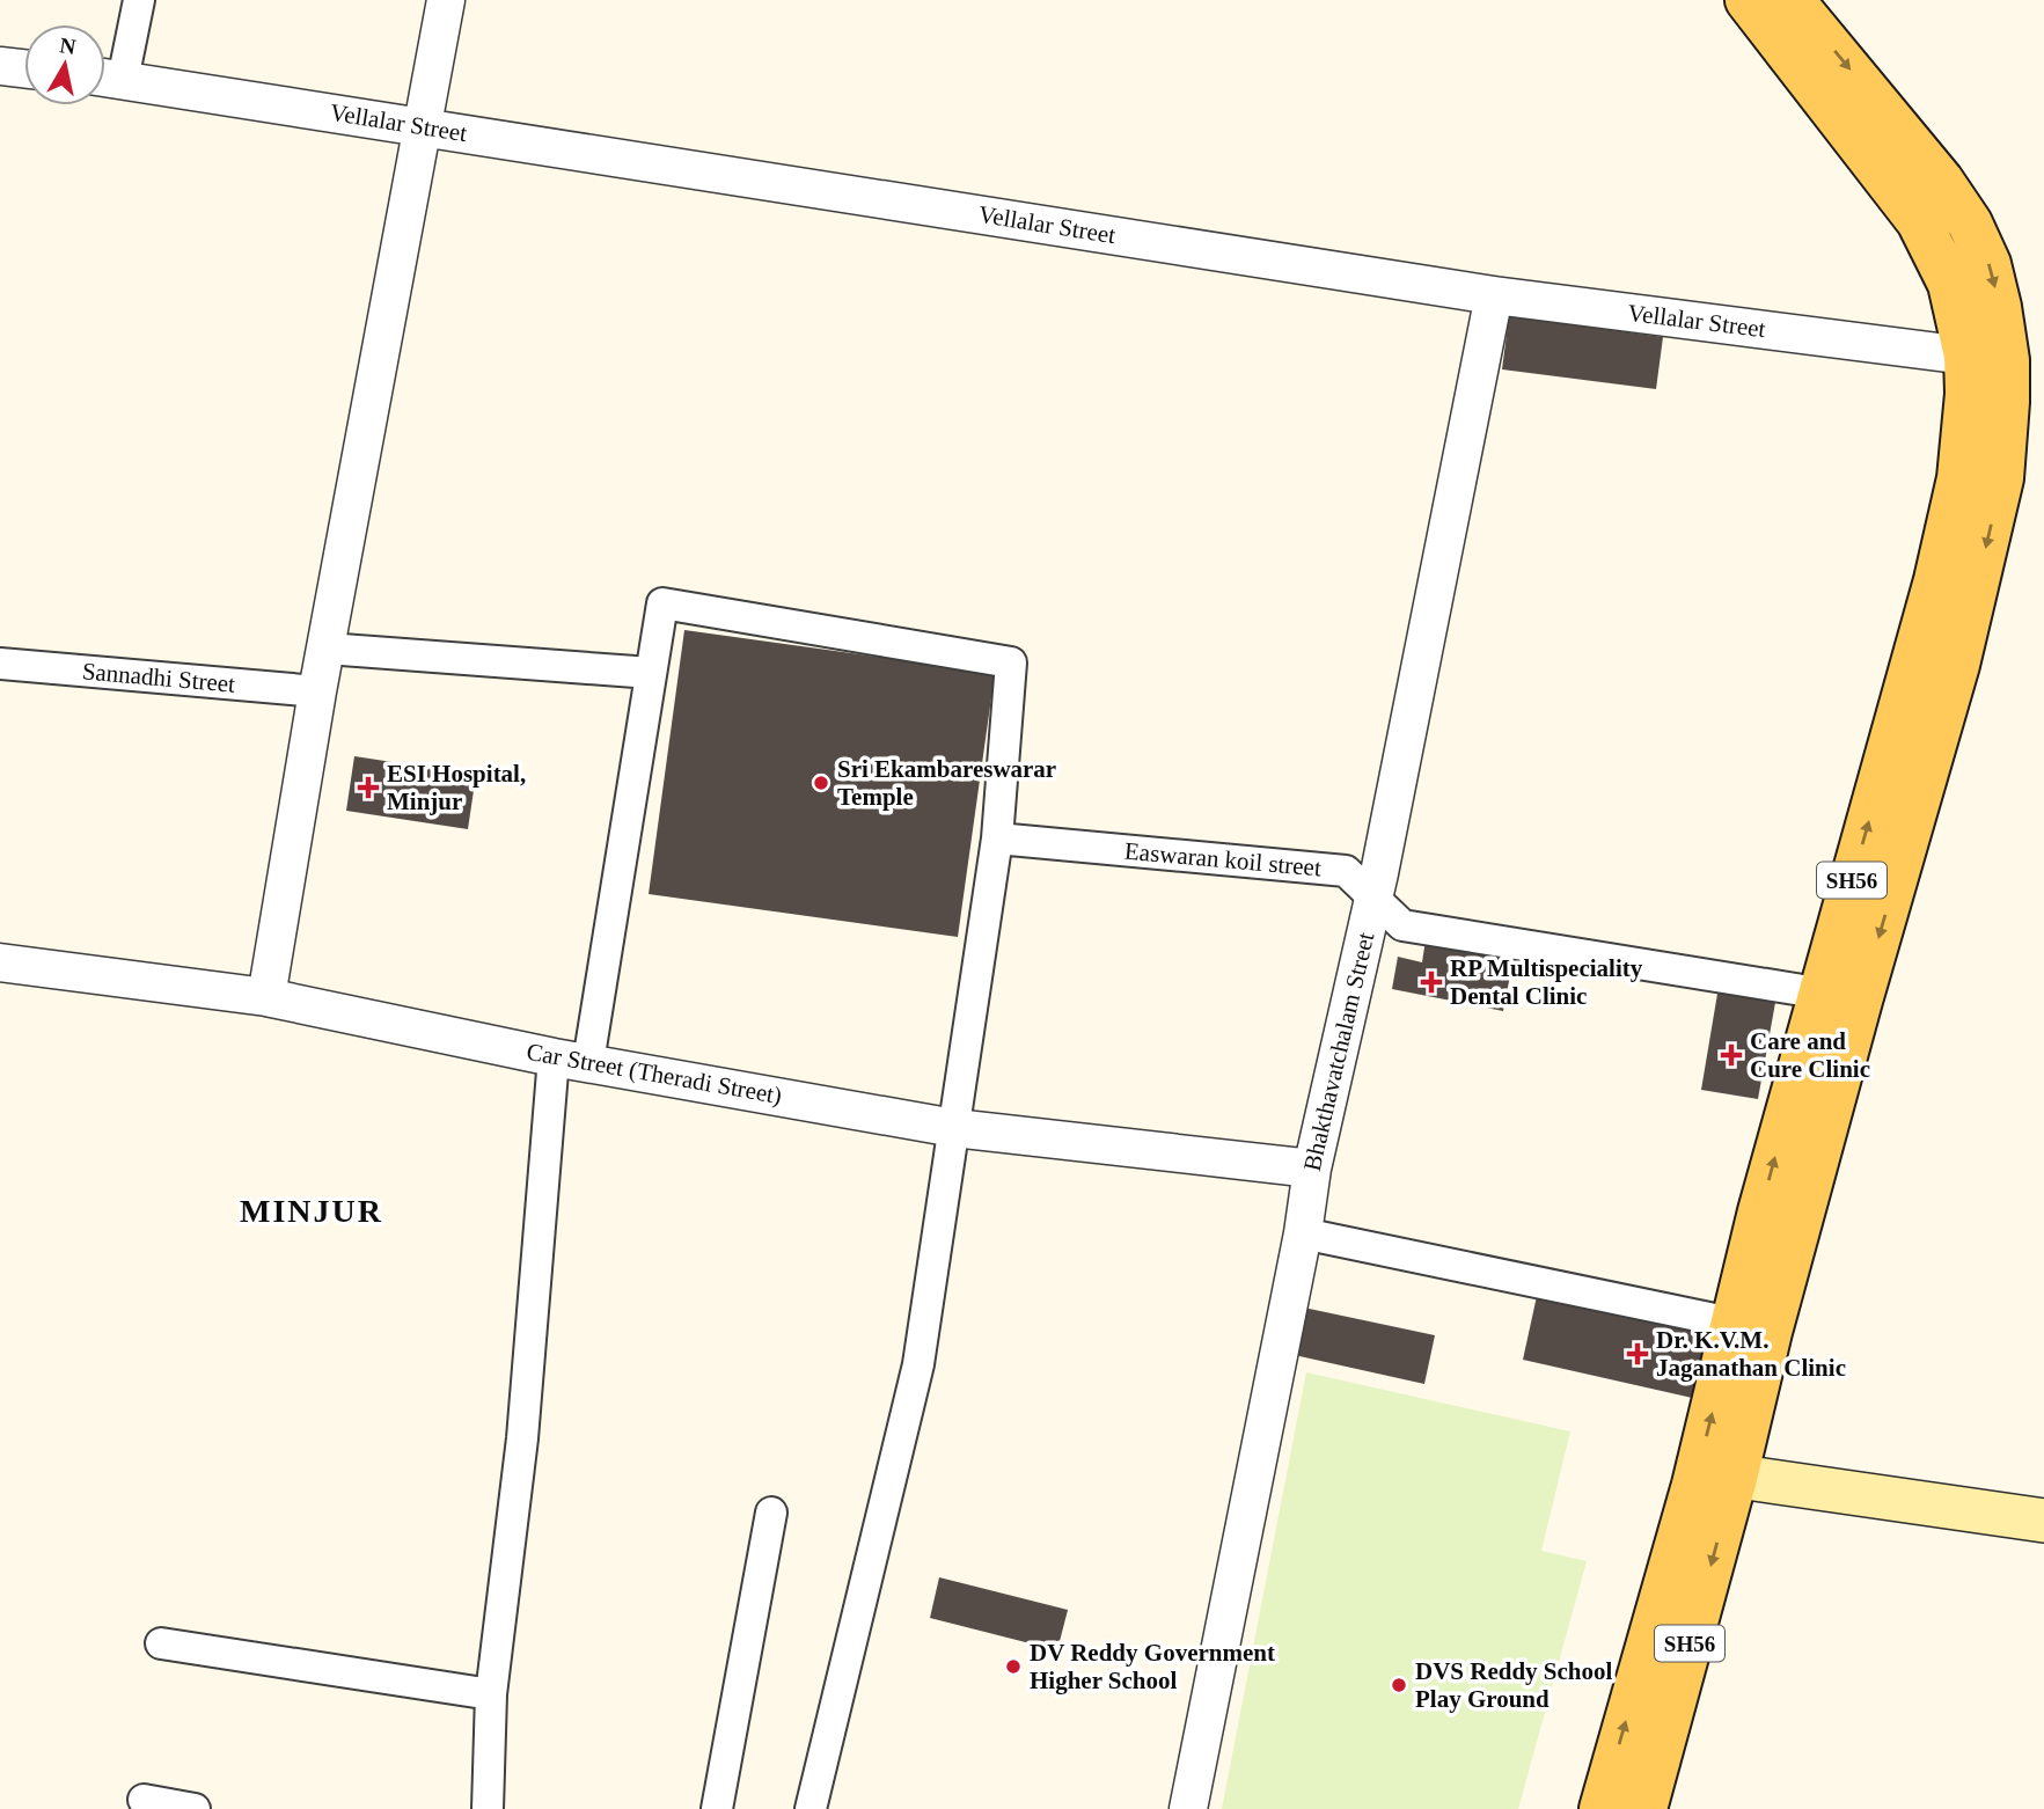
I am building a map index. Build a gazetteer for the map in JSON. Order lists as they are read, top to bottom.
{
  "streets": {
    "main road": ["SH56"],
    "street": [
      "Vellalar Street",
      "Sannadhi Street",
      "Easwaran koil street",
      "Bhakthavatchalam Street",
      "Car Street (Theradi Street)"
    ]
  },
  "crossings": [
    ["Vellalar Street", "SH56"],
    ["Vellalar Street", "Bhakthavatchalam Street"],
    ["Easwaran koil street", "SH56"],
    ["Easwaran koil street", "Bhakthavatchalam Street"],
    ["Bhakthavatchalam Street", "Car Street (Theradi Street)"]
  ],
  "districts": ["MINJUR"],
  "places": {
    "other": ["Sri Ekambareswarar Temple", "DV Reddy Government Higher School", "DVS Reddy School Play Ground"],
    "health": [
      "ESI Hospital, Minjur",
      "RP Multispeciality Dental Clinic",
      "Care and Cure Clinic",
      "Dr. K.V.M. Jaganathan Clinic"
    ]
  },
  "north": "top"
}
